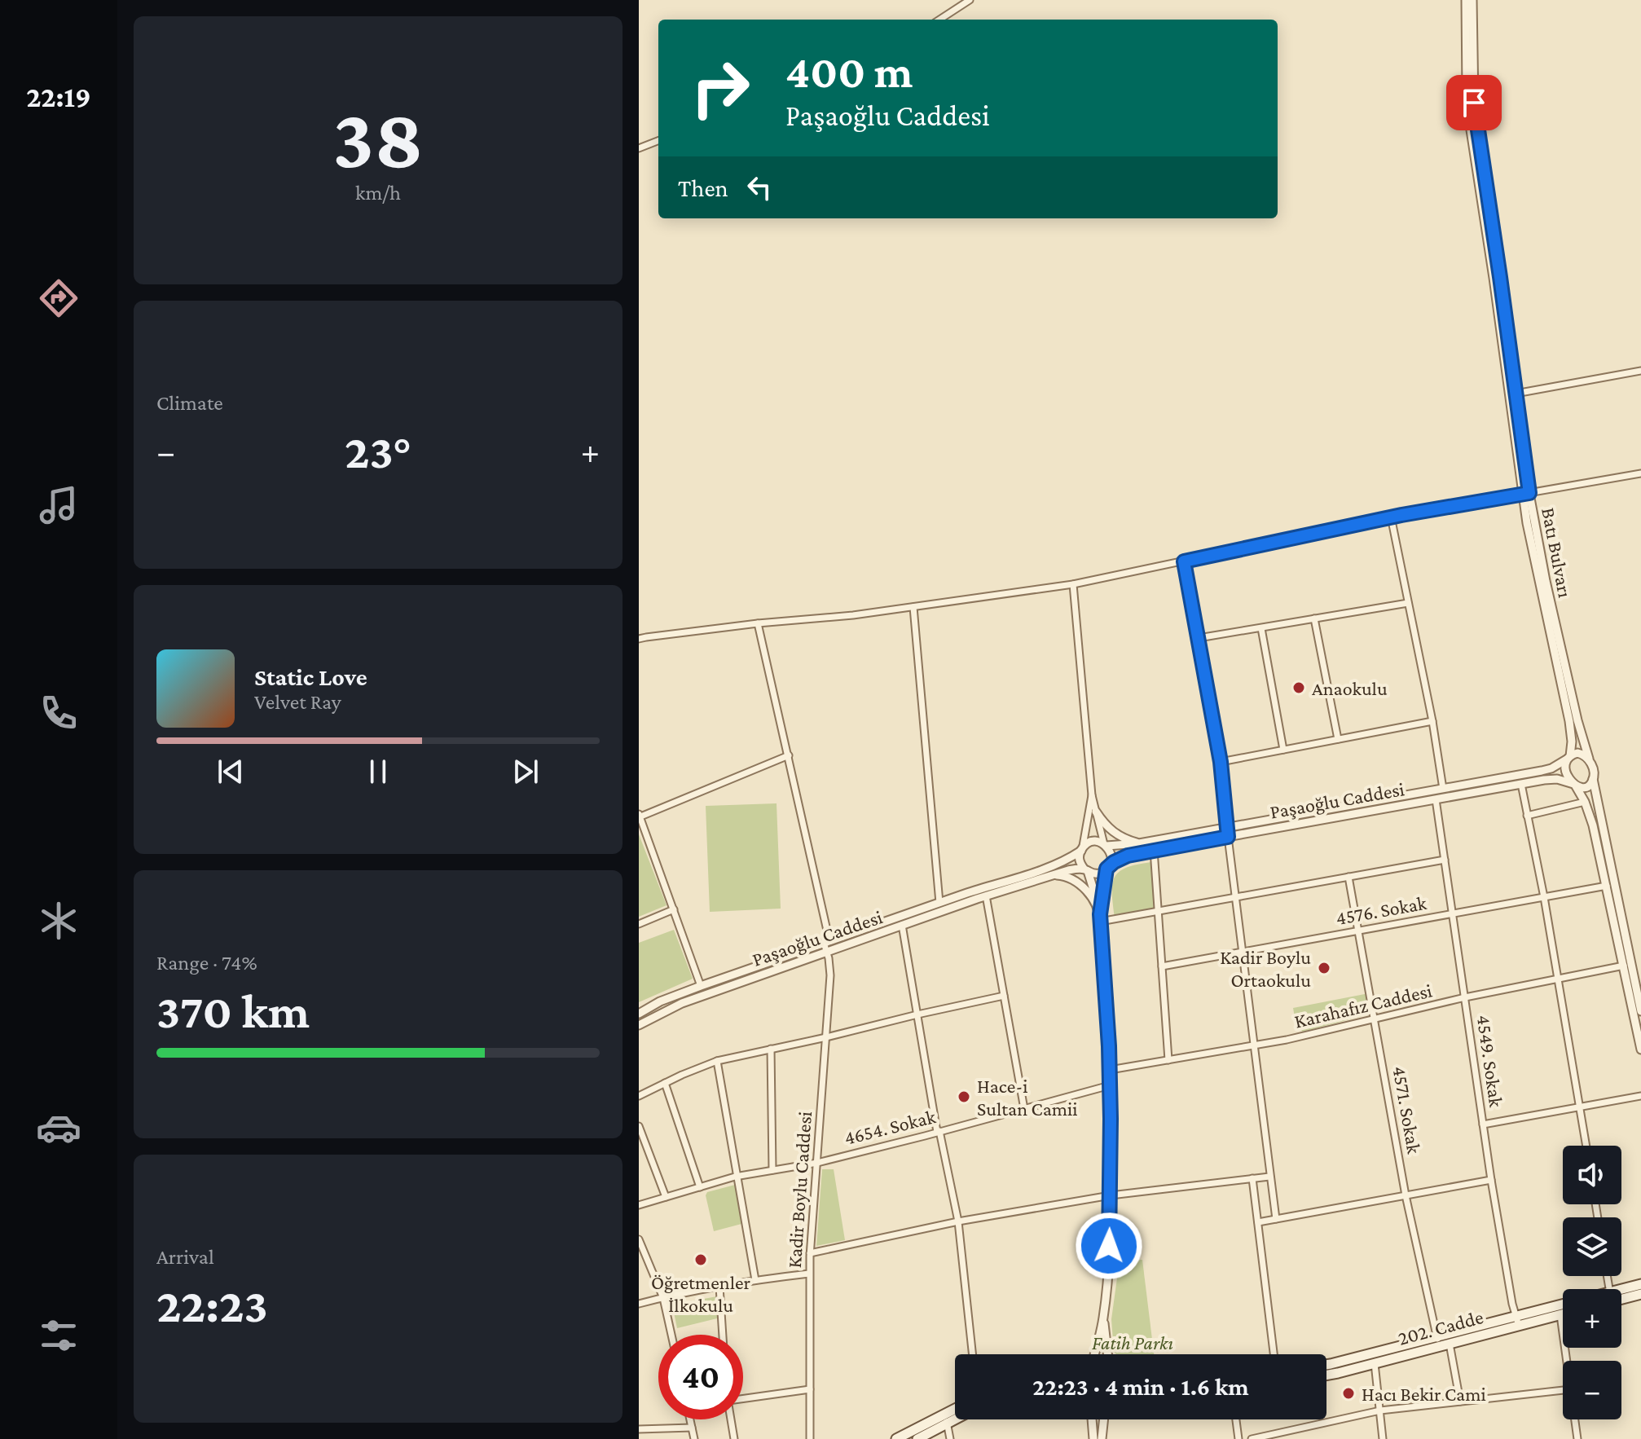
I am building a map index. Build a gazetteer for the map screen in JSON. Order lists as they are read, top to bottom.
{
  "streets": {
    "main road": ["202. Cadde"],
    "street": [
      "Batı Bulvarı",
      "Paşaoğlu Caddesi",
      "4576. Sokak",
      "Karahafız Caddesi",
      "4549. Sokak",
      "4571. Sokak",
      "4654. Sokak",
      "Kadir Boylu Caddesi"
    ]
  },
  "crossings": [
    ["Batı Bulvarı", "Paşaoğlu Caddesi"],
    ["Paşaoğlu Caddesi", "4549. Sokak"],
    ["Paşaoğlu Caddesi", "Kadir Boylu Caddesi"],
    ["4576. Sokak", "4549. Sokak"],
    ["4576. Sokak", "4571. Sokak"],
    ["Karahafız Caddesi", "4549. Sokak"],
    ["Karahafız Caddesi", "4571. Sokak"],
    ["4549. Sokak", "202. Cadde"],
    ["4571. Sokak", "202. Cadde"],
    ["4654. Sokak", "Kadir Boylu Caddesi"]
  ],
  "parks": ["Fatih Parkı"],
  "places": [
    "Anaokulu",
    "Kadir Boylu Ortaokulu",
    "Hace-i Sultan Camii",
    "Öğretmenler İlkokulu",
    "Hacı Bekir Cami"
  ],
  "page": {
    "tabs": "22:19",
    "tile": [
      ["38", "km/h"],
      "Climate",
      ["Range · 74%", "370 km"],
      ["Arrival", "22:23"]
    ],
    "turn": ["400 m", "Paşaoğlu Caddesi"],
    "then": "Then",
    "heat": ["−", "23°", "+"],
    "song": ["Static Love", "Velvet Ray"],
    "map_buttons": ["+", "−"],
    "limit": "40",
    "trip": "22:23 · 4 min · 1.6 km"
  }
}
